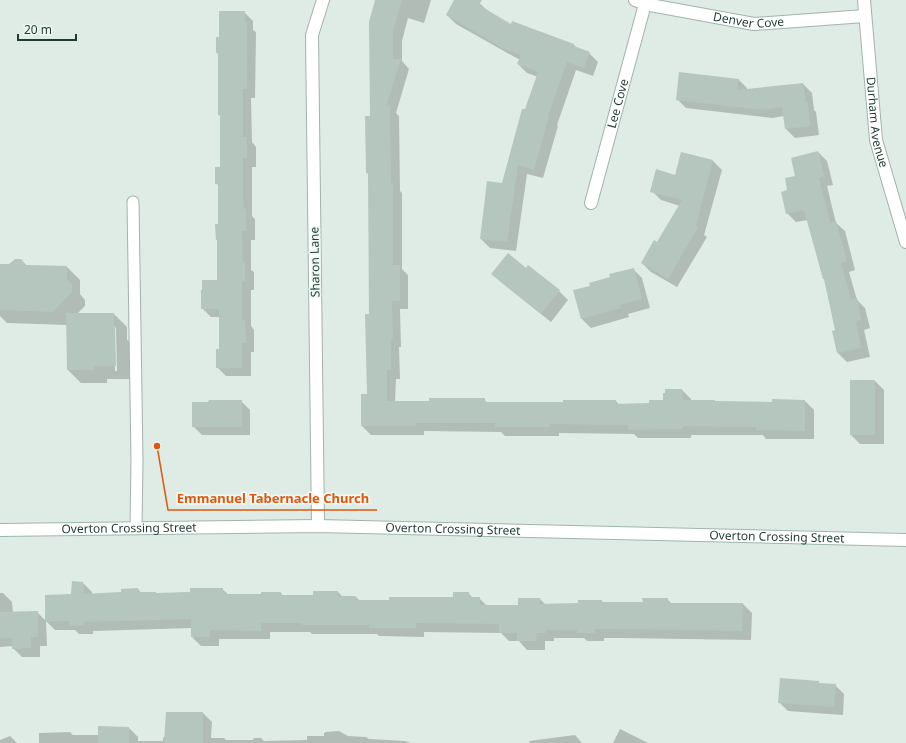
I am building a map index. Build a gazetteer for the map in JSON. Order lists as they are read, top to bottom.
{
  "streets": {
    "street": [
      "Denver Cove",
      "Lee Cove",
      "Durham Avenue",
      "Sharon Lane",
      "Overton Crossing Street"
    ]
  },
  "crossings": [
    ["Denver Cove", "Lee Cove"],
    ["Denver Cove", "Durham Avenue"],
    ["Sharon Lane", "Overton Crossing Street"]
  ],
  "places": ["Emmanuel Tabernacle Church"],
  "scale_bar": "20 m"
}
